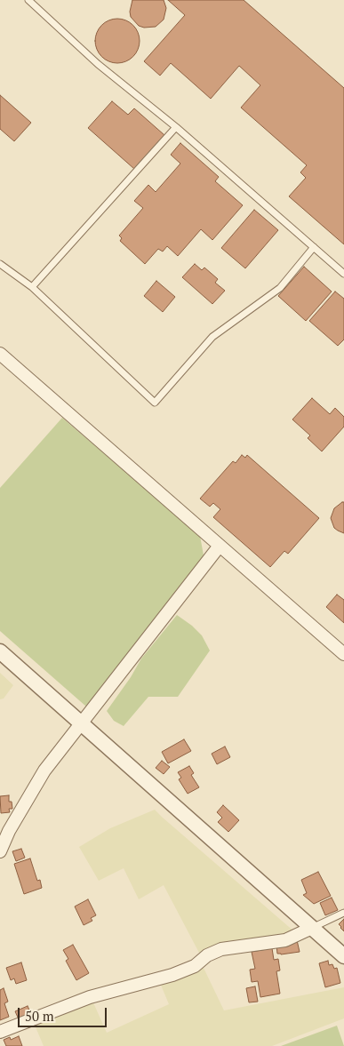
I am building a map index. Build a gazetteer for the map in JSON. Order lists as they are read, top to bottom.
{
  "scale_bar": "50 m"
}
